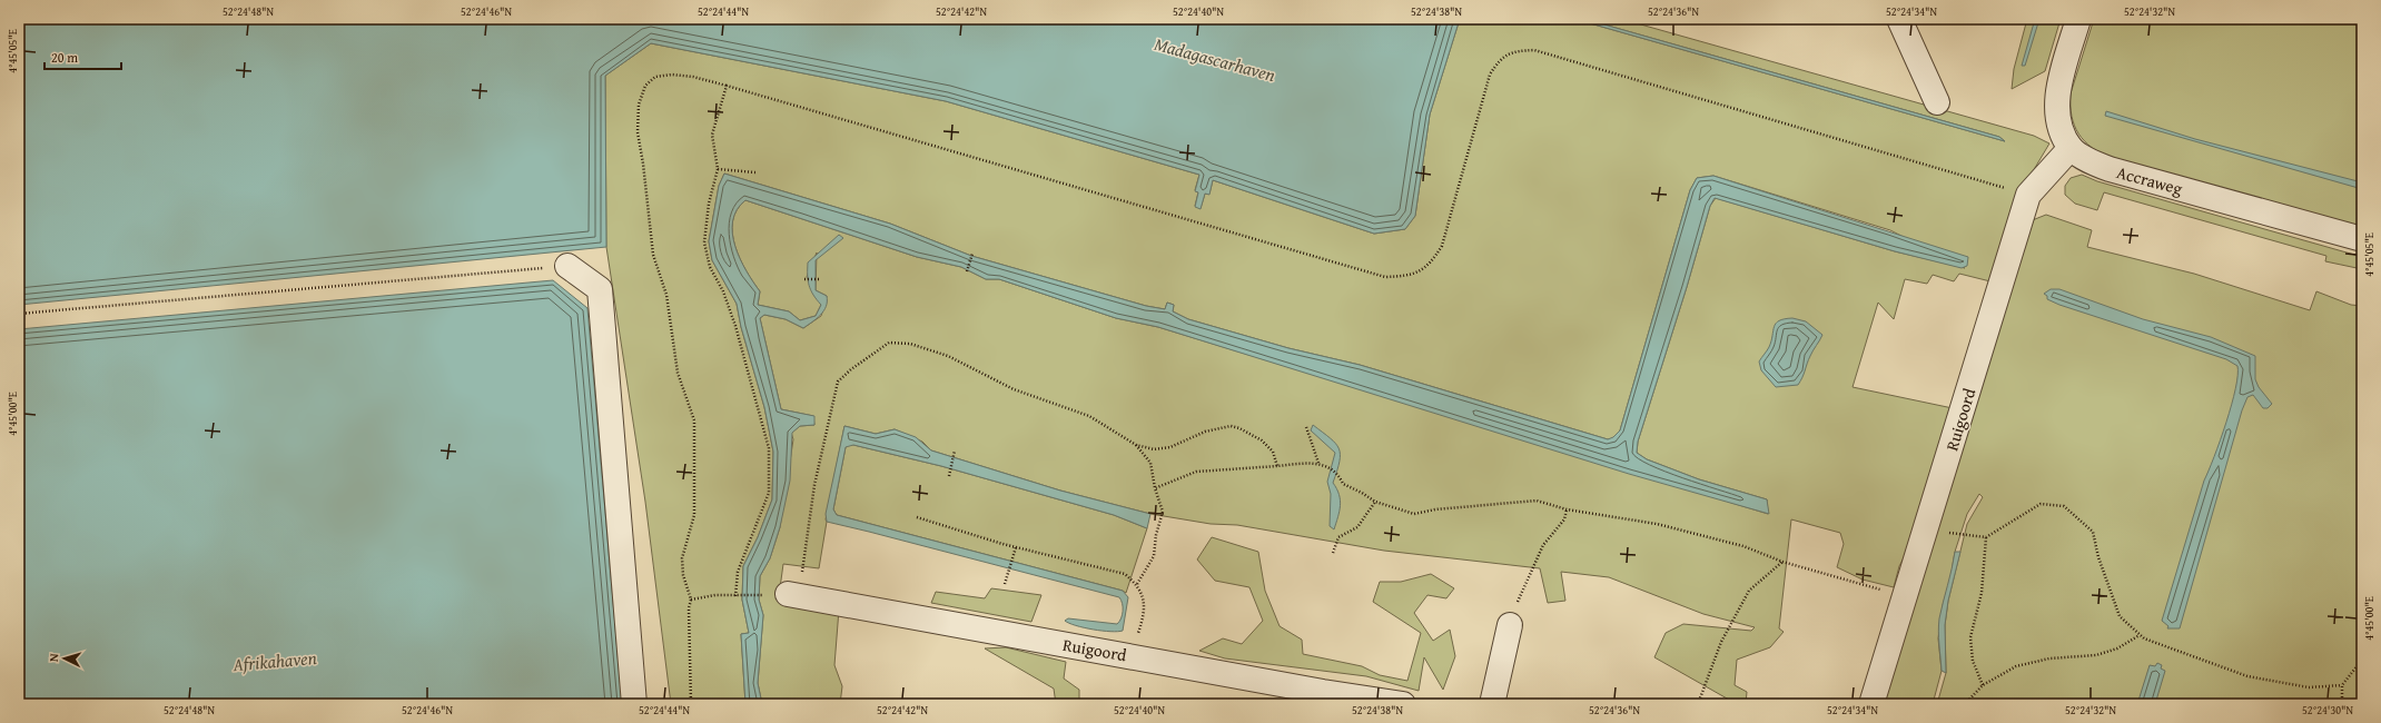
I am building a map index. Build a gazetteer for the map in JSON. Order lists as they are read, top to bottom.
{
  "streets": {
    "street": ["Accraweg", "Ruigoord"]
  },
  "crossings": [
    ["Accraweg", "Ruigoord"]
  ],
  "water": ["Madagascarhaven", "Afrikahaven"],
  "scale_bar": "20 m",
  "north": "left",
  "coordinates": [
    "52°24'48\"N",
    "52°24'46\"N",
    "52°24'44\"N",
    "52°24'42\"N",
    "52°24'40\"N",
    "52°24'38\"N",
    "52°24'36\"N",
    "52°24'34\"N",
    "52°24'32\"N",
    "4°45'05\"E",
    "4°45'00\"E",
    "52°24'30\"N"
  ]
}
